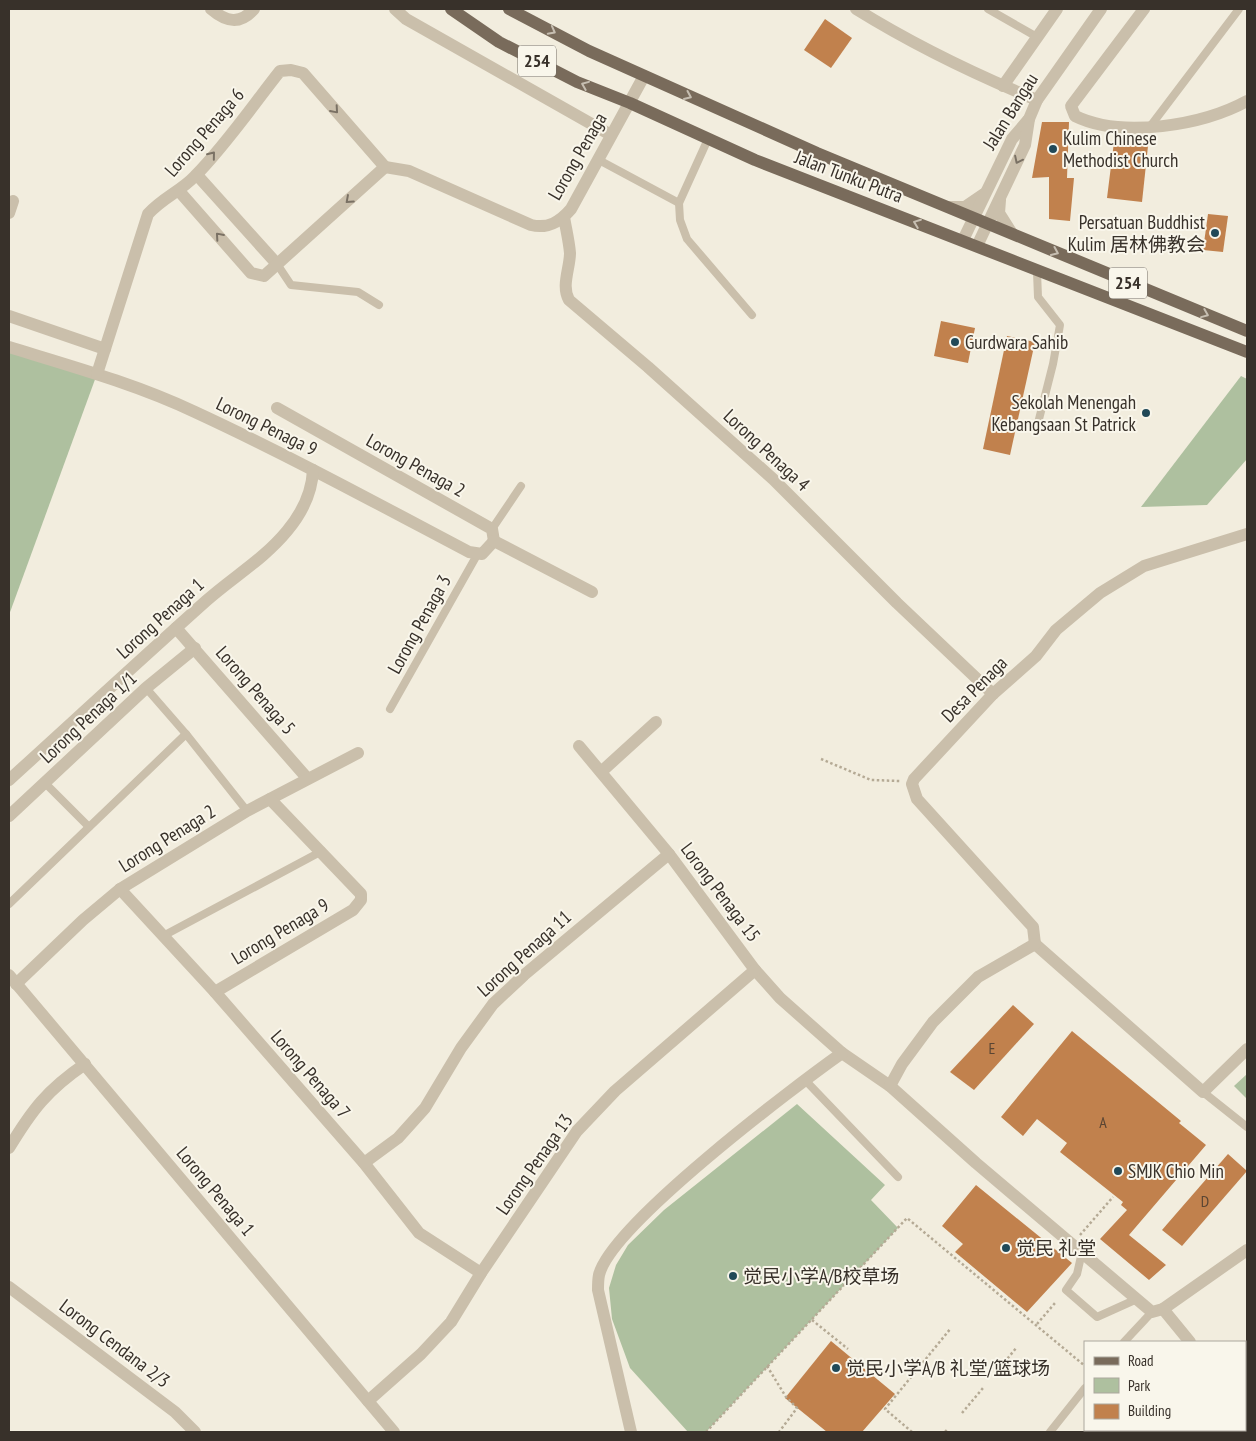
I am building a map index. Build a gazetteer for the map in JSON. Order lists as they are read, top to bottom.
{
  "streets": {
    "main road": ["254", "Jalan Tunku Putra"],
    "street": [
      "Jalan Bangau",
      "Lorong Penaga 6",
      "Lorong Penaga",
      "Lorong Penaga 9",
      "Lorong Penaga 4",
      "Lorong Penaga 2",
      "Lorong Penaga 1",
      "Desa Penaga",
      "Lorong Penaga 5",
      "Lorong Penaga 1/1",
      "Lorong Penaga 15",
      "Lorong Penaga 11",
      "Lorong Penaga 7",
      "Lorong Penaga 13",
      "Lorong Cendana 2/3"
    ],
    "lane": ["Lorong Penaga 3"]
  },
  "crossings": [
    ["Jalan Bangau", "Jalan Tunku Putra"],
    ["Lorong Penaga 6", "Lorong Penaga"],
    ["Lorong Penaga 6", "Lorong Penaga 9"],
    ["Lorong Penaga", "Jalan Tunku Putra"],
    ["Lorong Penaga", "Lorong Penaga 4"],
    ["Lorong Penaga 9", "Lorong Penaga 1"],
    ["Lorong Penaga 9", "Lorong Penaga 3"],
    ["Lorong Penaga 9", "Lorong Penaga 7"],
    ["Lorong Penaga 4", "Desa Penaga"],
    ["Lorong Penaga 2", "Lorong Penaga 1"],
    ["Lorong Penaga 2", "Lorong Penaga 5"],
    ["Lorong Penaga 2", "Lorong Penaga 7"],
    ["Lorong Penaga 1", "Lorong Penaga 5"],
    ["Lorong Penaga 1", "Lorong Penaga 13"],
    ["Lorong Penaga 5", "Lorong Penaga 1/1"],
    ["Lorong Penaga 15", "Lorong Penaga 11"],
    ["Lorong Penaga 15", "Lorong Penaga 13"],
    ["Lorong Penaga 11", "Lorong Penaga 7"],
    ["Lorong Penaga 7", "Lorong Penaga 13"]
  ],
  "places": [
    "Kulim Chinese Methodist Church",
    "Persatuan Buddhist Kulim 居林佛教会",
    "Gurdwara Sahib",
    "Sekolah Menengah Kebangsaan St Patrick",
    "SMJK Chio Min",
    "觉民 礼堂",
    "觉民小学A/B校草场",
    "觉民小学A/B 礼堂/篮球场"
  ],
  "house_numbers": ["E", "A", "D"],
  "legend": ["Road", "Park", "Building"]
}
